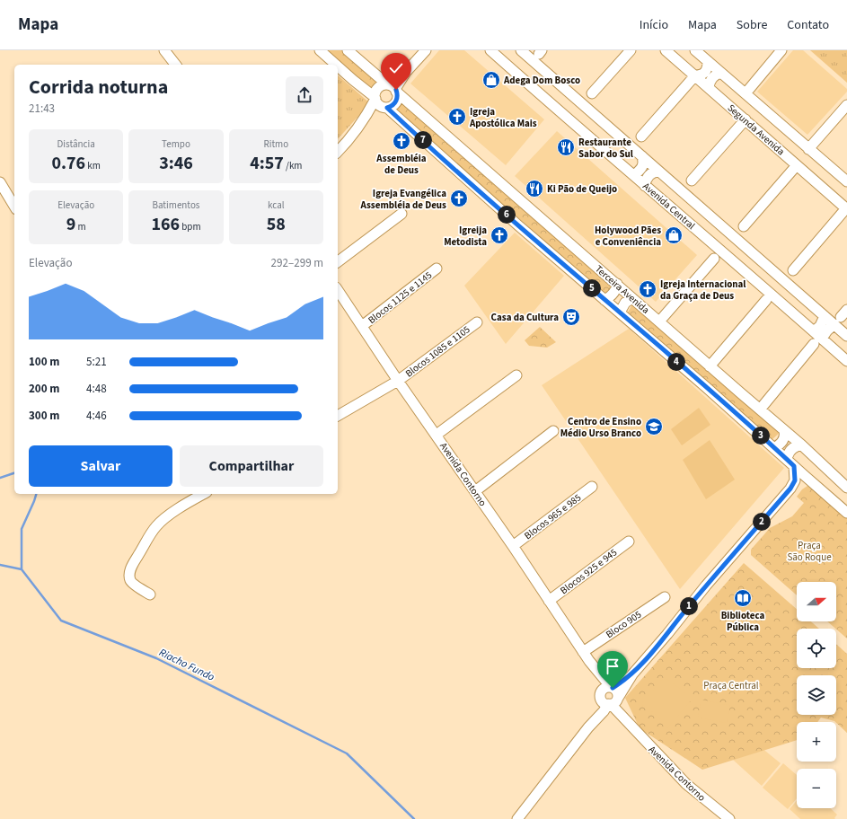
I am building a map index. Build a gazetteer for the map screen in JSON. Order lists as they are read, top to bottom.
{
  "streets": {
    "street": [
      "Segunda Avenida",
      "Avenida Central",
      "Terceira Avenida",
      "Blocos 1125 e 1145",
      "Blocos 1085 e 1105",
      "Avenida Contorno",
      "Blocos 965 e 985",
      "Blocos 925 e 945",
      "Bloco 905"
    ]
  },
  "crossings": [
    ["Blocos 1125 e 1145", "Avenida Contorno"],
    ["Blocos 1085 e 1105", "Avenida Contorno"],
    ["Avenida Contorno", "Blocos 965 e 985"],
    ["Avenida Contorno", "Blocos 925 e 945"],
    ["Avenida Contorno", "Bloco 905"]
  ],
  "water": ["Riacho Fundo"],
  "parks": ["Praça São Roque", "Praça Central"],
  "places": {
    "shop": ["Adega Dom Bosco", "Holywood Pães e Conveniência"],
    "church": [
      "Igreja Apostólica Mais",
      "Assembléia de Deus",
      "Igreja Evangélica Assembléia de Deus",
      "Igreija Metodista",
      "Igreja Internacional da Graça de Deus"
    ],
    "restaurant": ["Restaurante Sabor do Sul", "Ki Pão de Queijo"],
    "theatre": ["Casa da Cultura"],
    "school or university": ["Centro de Ensino Médio Urso Branco"],
    "library": ["Biblioteca Pública"]
  },
  "north": "right",
  "page": {
    "header": "Mapa",
    "nav": [
      "Início",
      "Mapa",
      "Sobre",
      "Contato"
    ],
    "heading": ["Corrida noturna", "21:43"],
    "stats": [
      ["Distância", "0.76 km"],
      ["Tempo", "3:46"],
      ["Ritmo", "4:57 /km"],
      ["Elevação", "9 m"],
      ["Batimentos", "166 bpm"],
      ["kcal", "58"]
    ],
    "pins": [
      "7",
      "6",
      "5",
      "4",
      "3",
      "2",
      "1"
    ],
    "chart": ["Elevação", "292–299 m"],
    "list": [
      {
        "name": "100 m",
        "note": "5:21"
      },
      {
        "name": "200 m",
        "note": "4:48"
      },
      {
        "name": "300 m",
        "note": "4:46"
      }
    ],
    "buttons": ["Salvar", "Compartilhar"],
    "map_buttons": ["+", "−"]
  }
}
